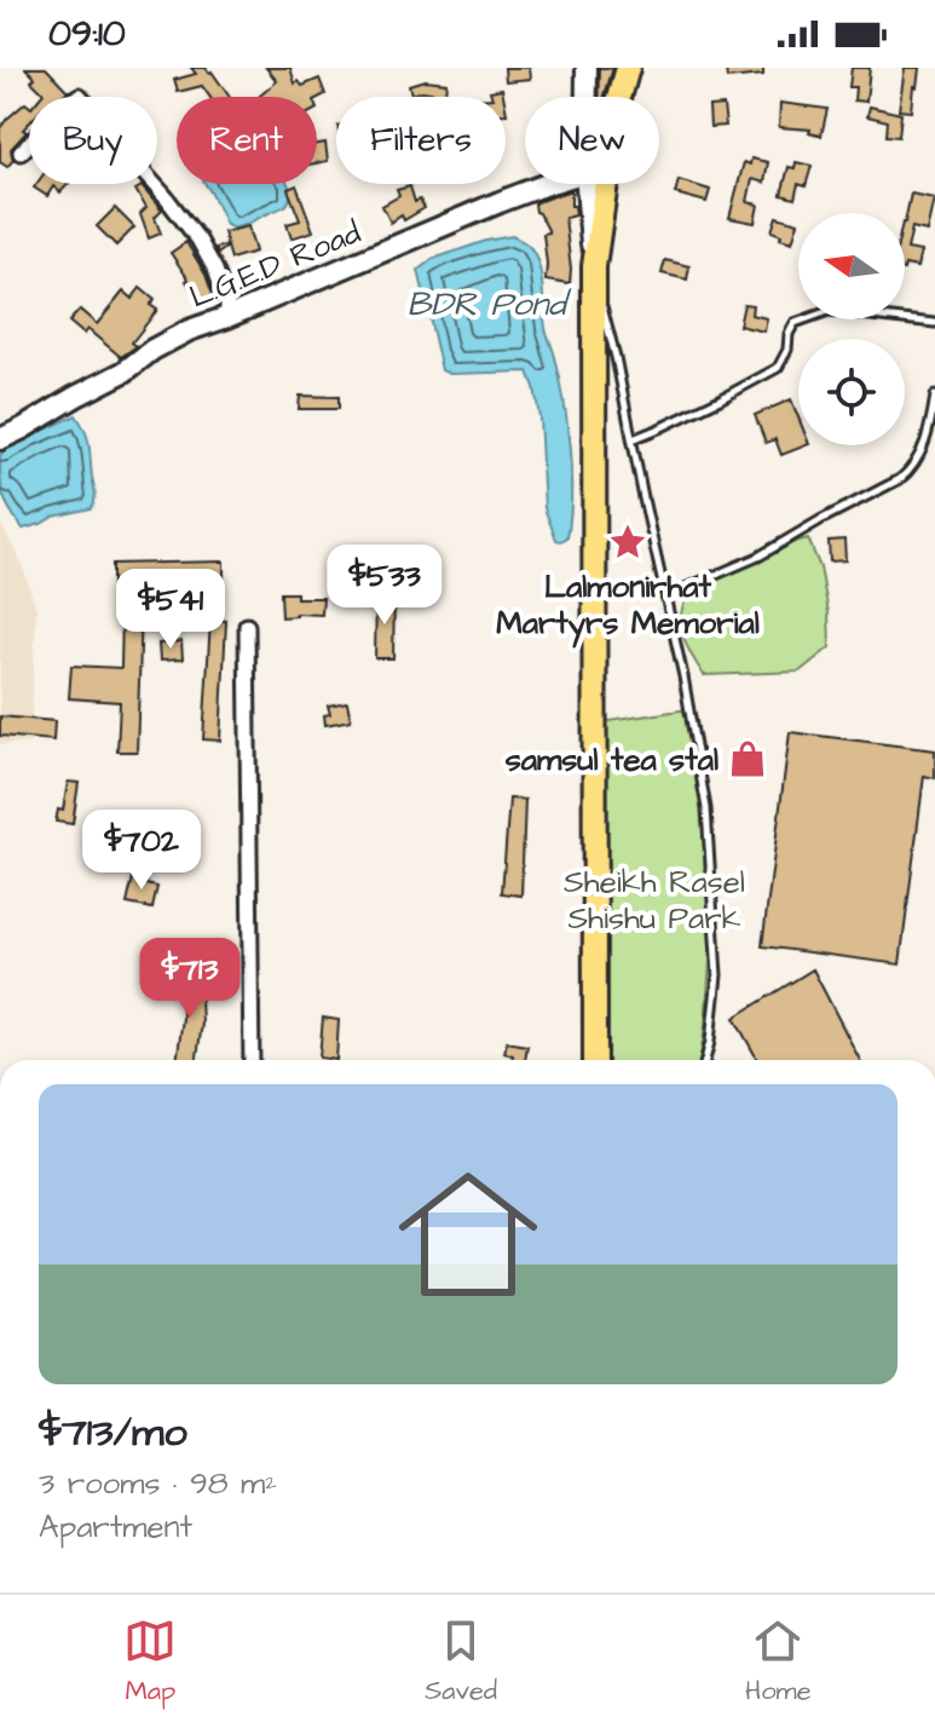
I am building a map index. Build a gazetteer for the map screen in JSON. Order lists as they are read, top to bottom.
{
  "streets": {
    "main road": ["L.G.E.D Road"]
  },
  "water": ["BDR Pond"],
  "parks": ["Sheikh Rasel Shishu Park"],
  "places": {
    "place": ["Lalmonirhat Martyrs Memorial"],
    "shop": ["samsul tea stal"]
  },
  "north": "left",
  "page": {
    "status": "09:10",
    "chip": [
      "Buy",
      "Rent",
      "Filters",
      "New"
    ],
    "price": [
      "$533",
      "$541",
      "$702",
      "$713"
    ],
    "list": [
      {
        "name": "$713/mo",
        "note": "3 rooms · 98 m² · Apartment"
      }
    ],
    "tabs": ["Map", "Saved", "Home"]
  }
}
